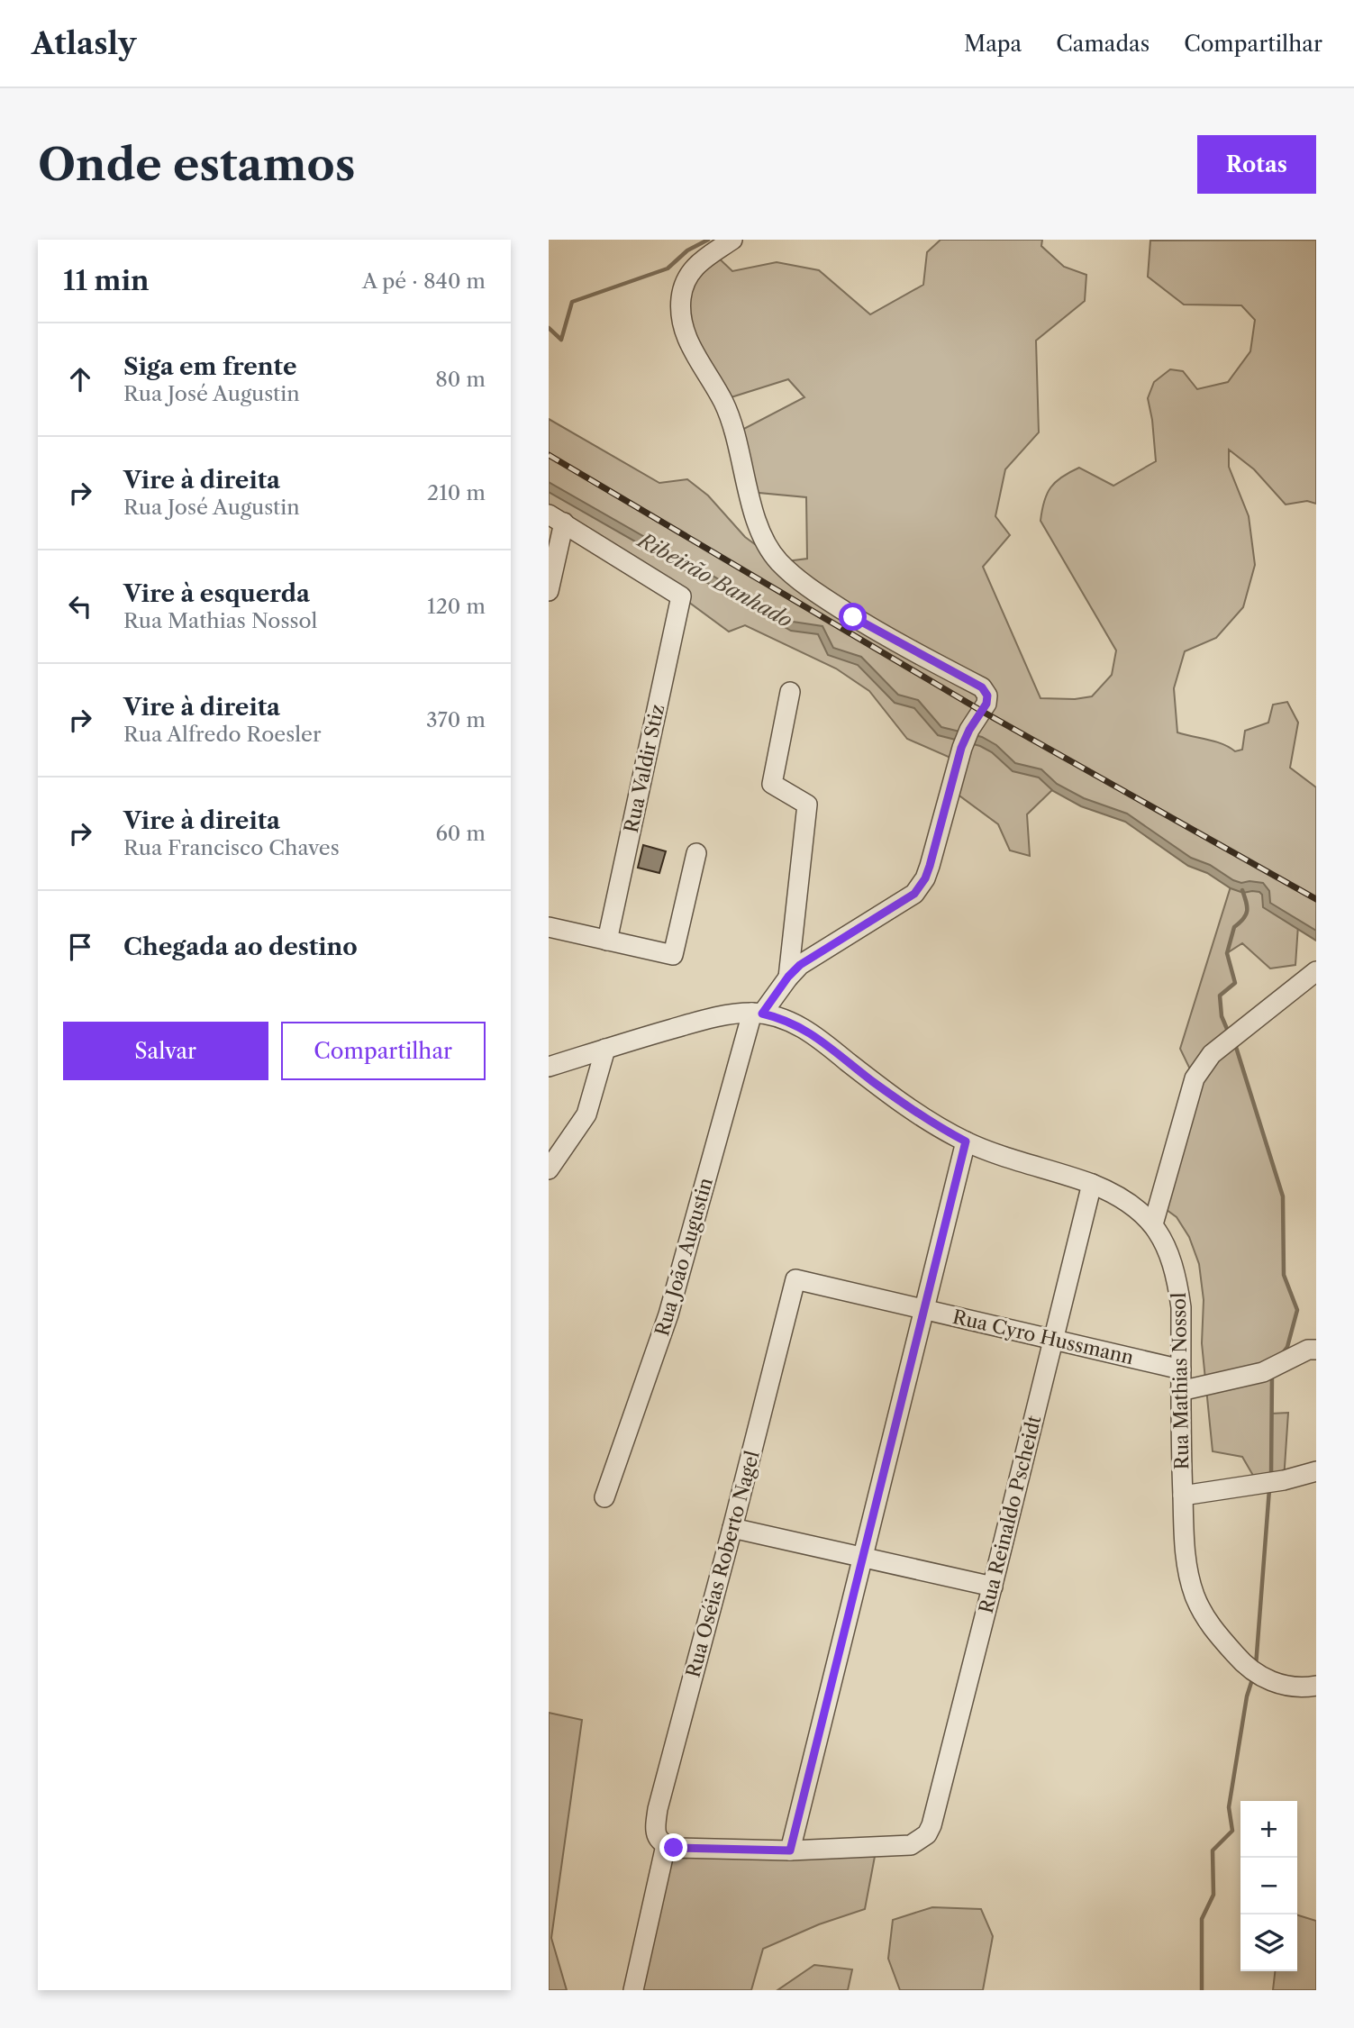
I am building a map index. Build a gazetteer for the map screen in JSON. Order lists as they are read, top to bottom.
{
  "streets": {
    "street": [
      "Rua Valdir Stiz",
      "Rua João Augustin",
      "Rua Cyro Hussmann",
      "Rua Mathias Nossol",
      "Rua Reinaldo Pscheidt",
      "Rua Oséias Roberto Nagel"
    ]
  },
  "crossings": [
    ["Rua João Augustin", "Rua Mathias Nossol"],
    ["Rua Cyro Hussmann", "Rua Mathias Nossol"],
    ["Rua Cyro Hussmann", "Rua Reinaldo Pscheidt"],
    ["Rua Cyro Hussmann", "Rua Oséias Roberto Nagel"],
    ["Rua Mathias Nossol", "Rua Reinaldo Pscheidt"]
  ],
  "water": ["Ribeirão Banhado"],
  "page": {
    "header": "Atlasly",
    "nav": ["Mapa", "Camadas", "Compartilhar"],
    "buttons": [
      "Rotas",
      ["Salvar", "Compartilhar"]
    ],
    "title": "Onde estamos",
    "heading": ["11 min", "A pé · 840 m"],
    "list": [
      ["Siga em frente", "Rua José Augustin", "80 m"],
      ["Vire à direita", "Rua José Augustin", "210 m"],
      ["Vire à esquerda", "Rua Mathias Nossol", "120 m"],
      ["Vire à direita", "Rua Alfredo Roesler", "370 m"],
      ["Vire à direita", "Rua Francisco Chaves", "60 m"],
      "Chegada ao destino"
    ],
    "map_buttons": ["+", "−"]
  }
}
